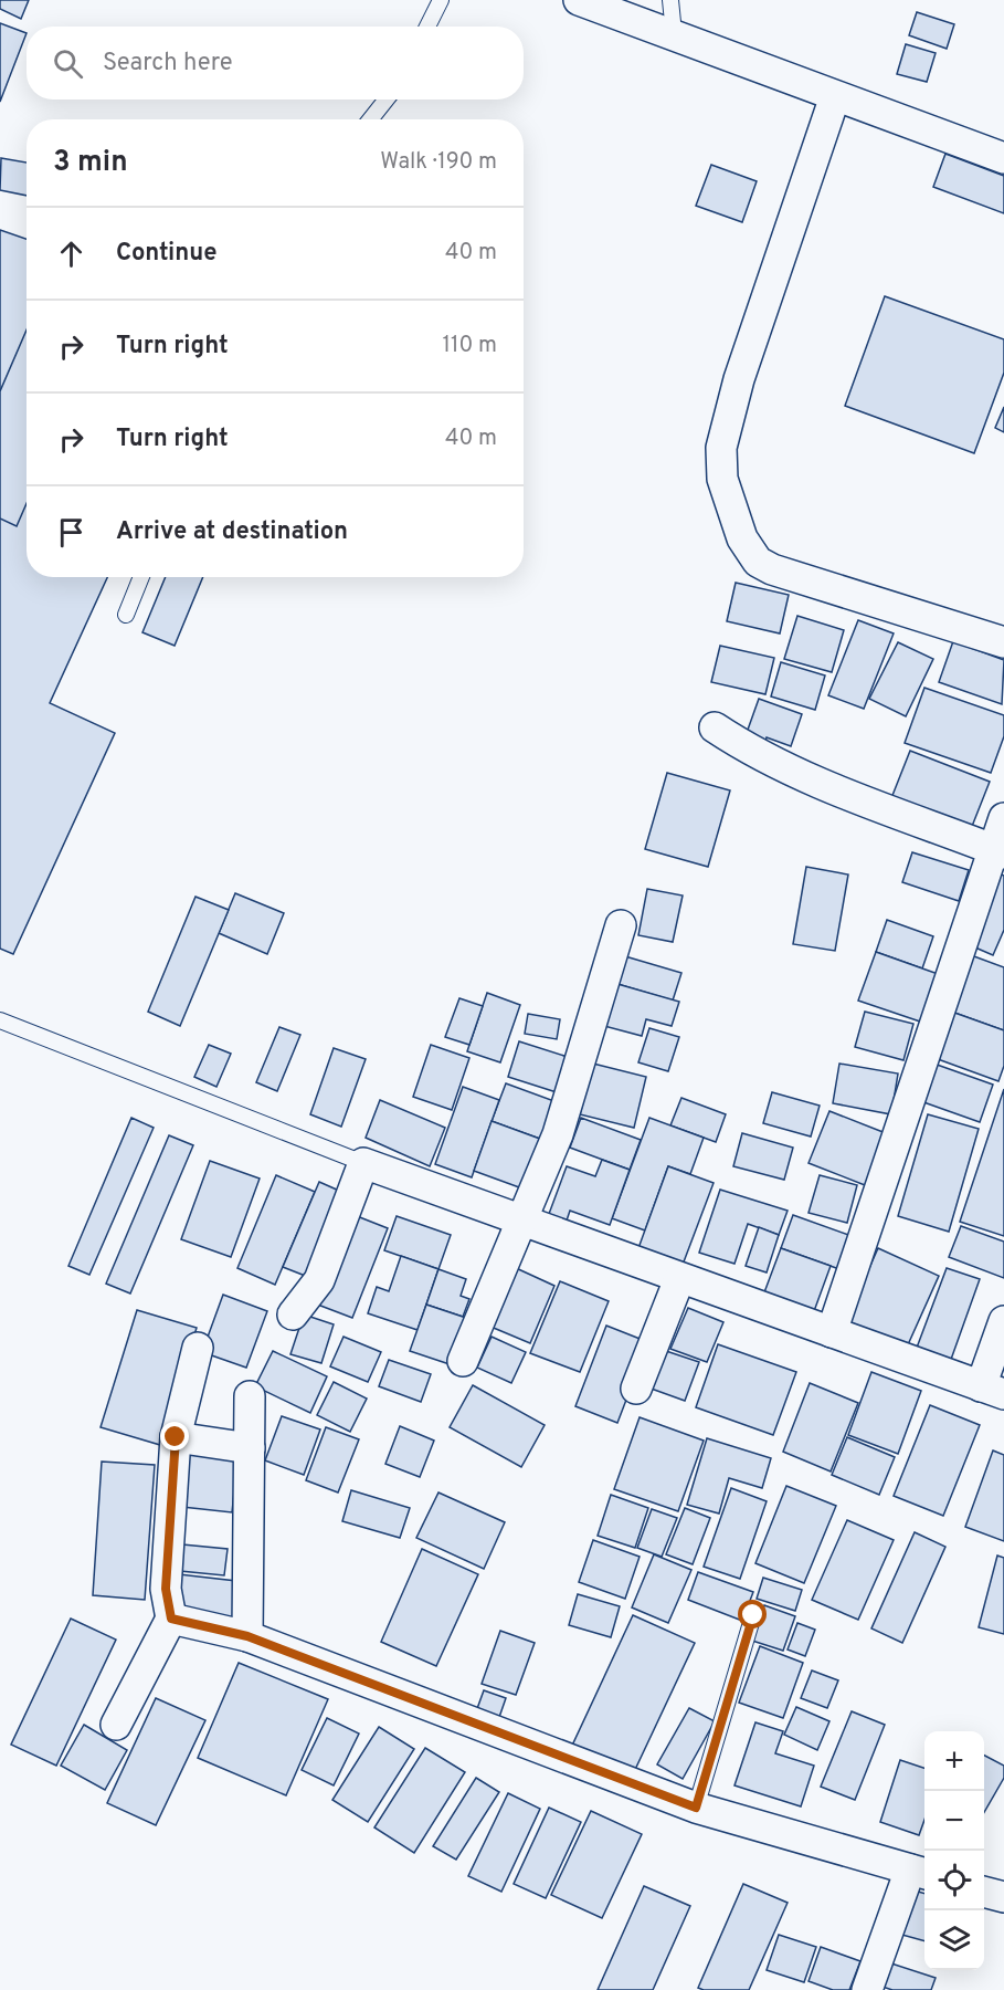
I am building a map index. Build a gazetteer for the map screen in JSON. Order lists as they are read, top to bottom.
{
  "page": {
    "search": "Search here",
    "heading": ["3 min", "Walk · 190 m"],
    "list": [
      ["Continue", "40 m"],
      ["Turn right", "110 m"],
      ["Turn right", "40 m"],
      "Arrive at destination"
    ],
    "map_buttons": ["+", "−"]
  }
}
